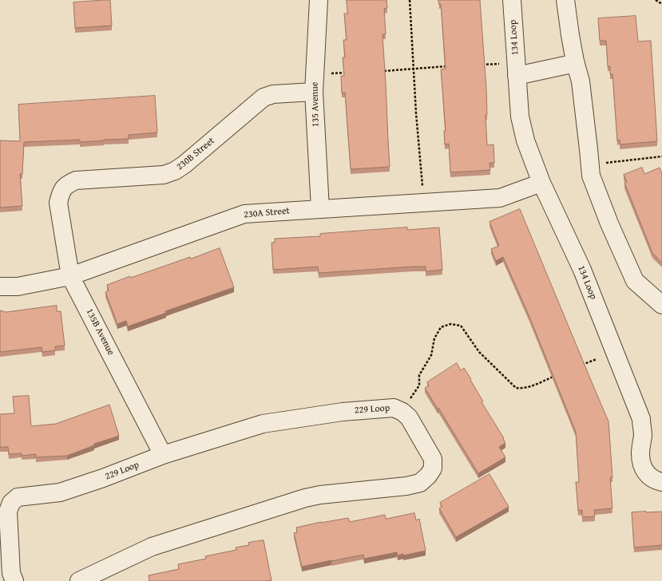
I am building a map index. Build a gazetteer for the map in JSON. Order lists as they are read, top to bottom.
{
  "streets": {
    "street": [
      "134 Loop",
      "135 Avenue",
      "230B Street",
      "230A Street",
      "135B Avenue",
      "229 Loop"
    ]
  },
  "crossings": [
    ["134 Loop", "230A Street"],
    ["135 Avenue", "230B Street"],
    ["135 Avenue", "230A Street"],
    ["230B Street", "135B Avenue"],
    ["230A Street", "135B Avenue"],
    ["135B Avenue", "229 Loop"]
  ]
}
